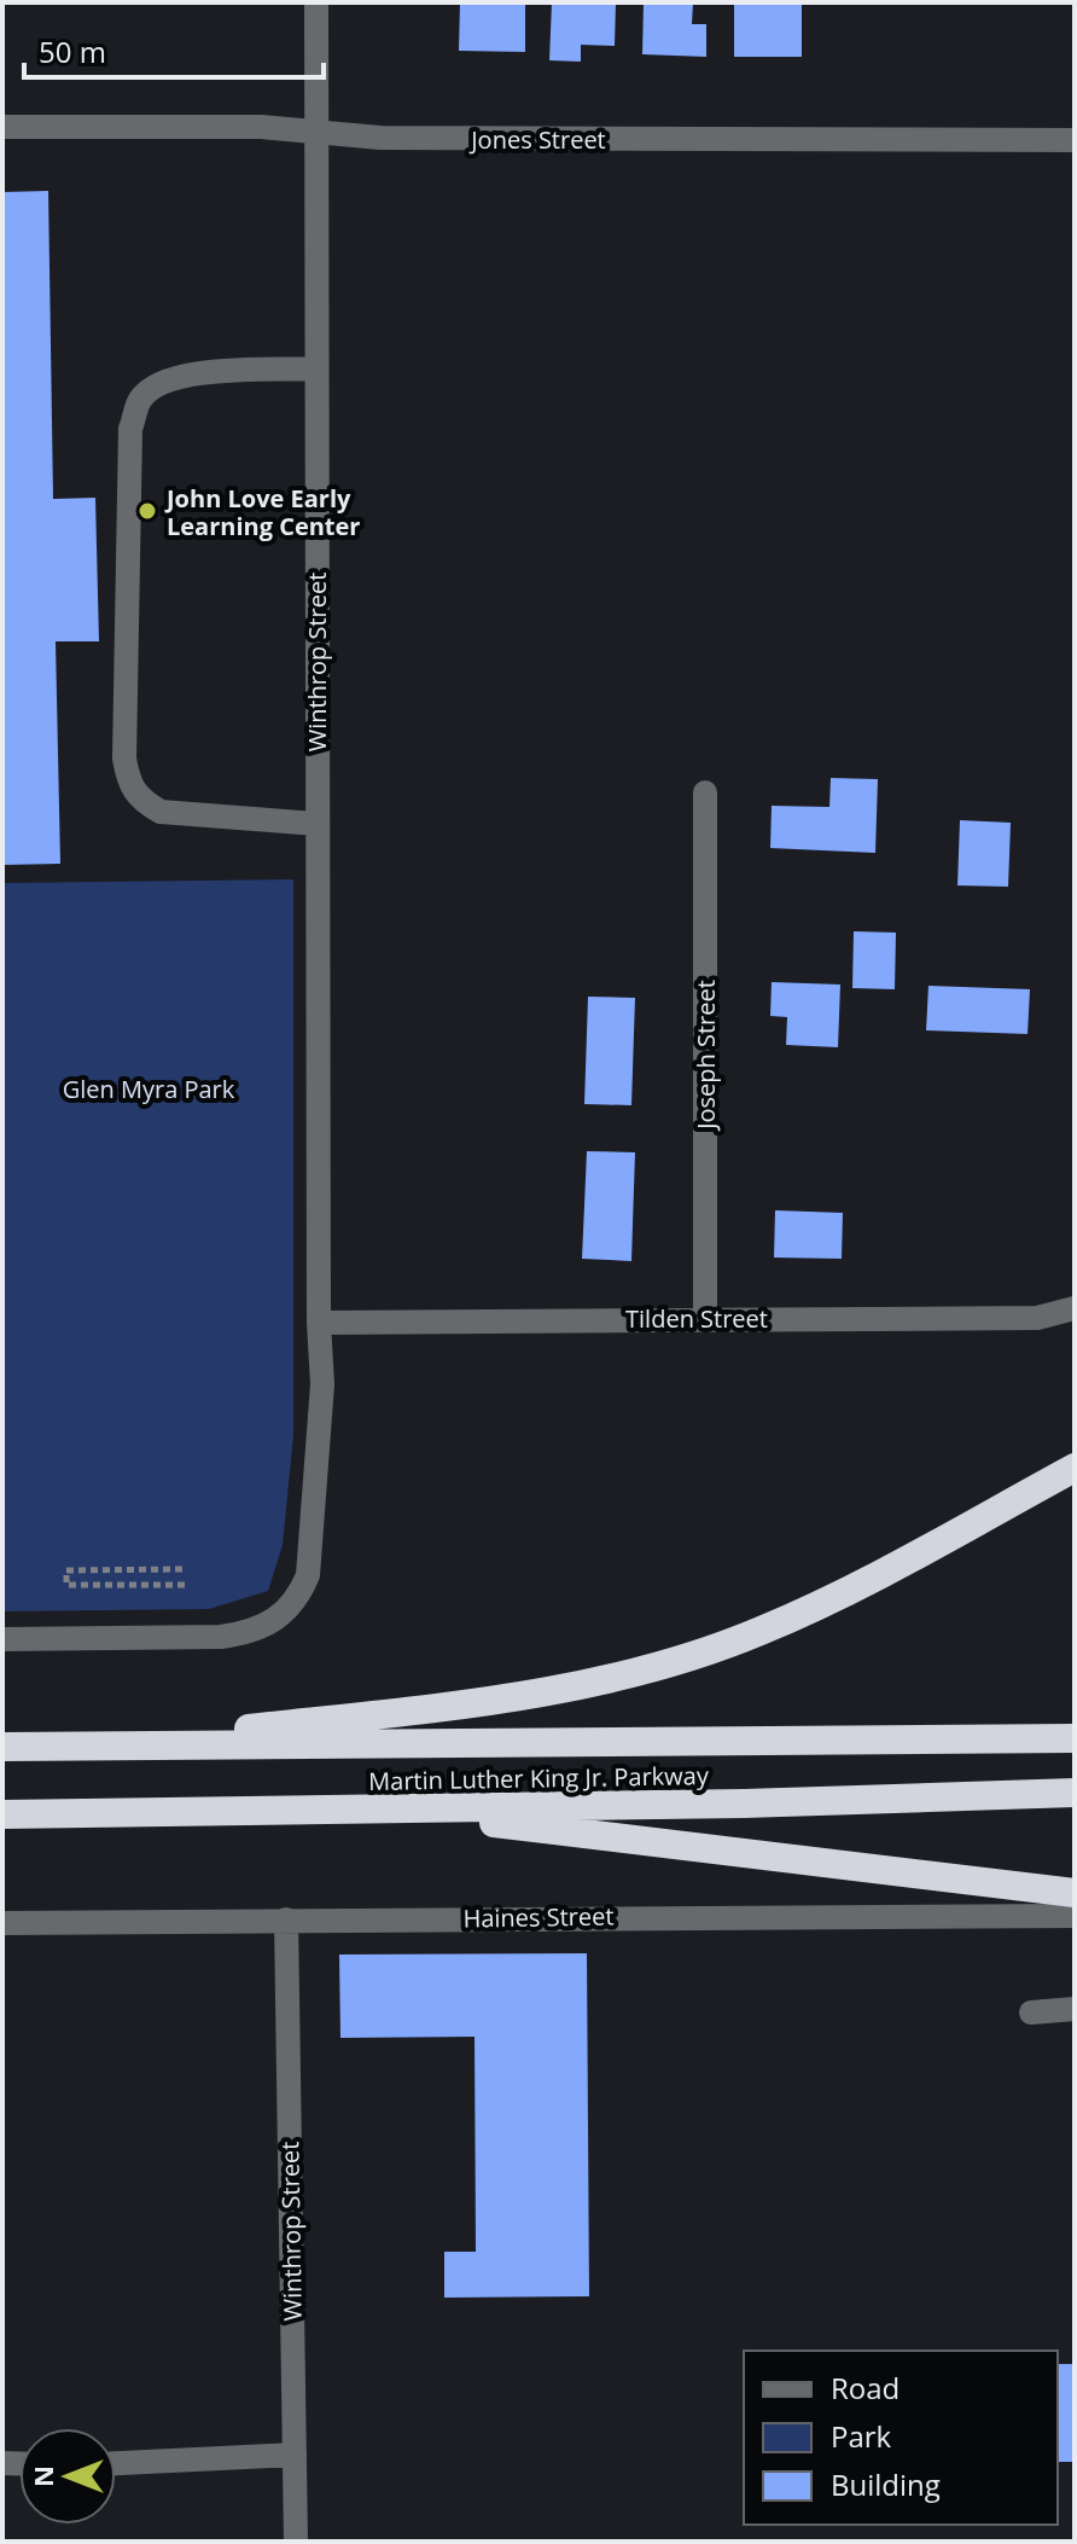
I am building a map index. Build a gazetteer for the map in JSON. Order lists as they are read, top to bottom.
{
  "streets": {
    "highway": ["Martin Luther King Jr. Parkway"],
    "street": [
      "Jones Street",
      "Winthrop Street",
      "Joseph Street",
      "Tilden Street",
      "Haines Street"
    ]
  },
  "crossings": [
    ["Jones Street", "Winthrop Street"],
    ["Winthrop Street", "Tilden Street"],
    ["Winthrop Street", "Haines Street"],
    ["Joseph Street", "Tilden Street"]
  ],
  "parks": ["Glen Myra Park"],
  "places": ["John Love Early Learning Center"],
  "legend": ["Road", "Park", "Building"],
  "scale_bar": "50 m",
  "north": "left"
}
